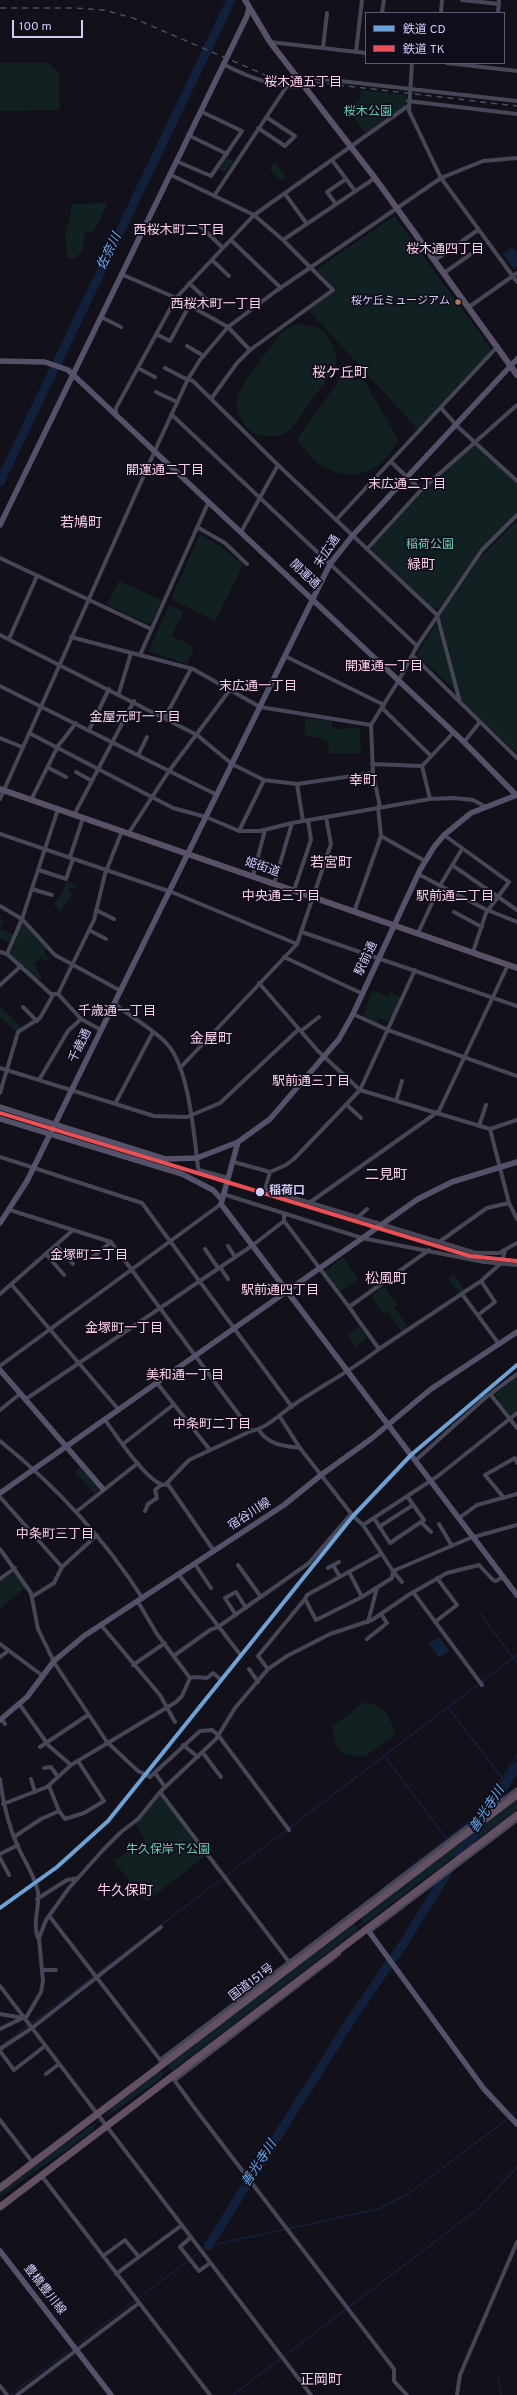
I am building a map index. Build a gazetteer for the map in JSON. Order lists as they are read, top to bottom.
{
  "streets": {
    "highway": ["国道151号"],
    "main road": ["姫街道"],
    "street": [
      "末広通",
      "開運通",
      "駅前通",
      "千歳通",
      "宿谷川線",
      "豊橋豊川線"
    ]
  },
  "crossings": [
    ["末広通", "開運通"],
    ["末広通", "姫街道"],
    ["末広通", "千歳通"],
    ["開運通", "駅前通"],
    ["姫街道", "駅前通"],
    ["姫街道", "千歳通"],
    ["駅前通", "千歳通"]
  ],
  "districts": [
    "桜木通五丁目",
    "西桜木町二丁目",
    "桜木通四丁目",
    "西桜木町一丁目",
    "桜ケ丘町",
    "開運通二丁目",
    "末広通二丁目",
    "若鳩町",
    "緑町",
    "開運通一丁目",
    "末広通一丁目",
    "金屋元町一丁目",
    "幸町",
    "若宮町",
    "中央通三丁目",
    "駅前通二丁目",
    "千歳通一丁目",
    "金屋町",
    "駅前通三丁目",
    "二見町",
    "金塚町二丁目",
    "松風町",
    "駅前通四丁目",
    "金塚町一丁目",
    "美和通一丁目",
    "中条町二丁目",
    "中条町三丁目",
    "牛久保町",
    "正岡町"
  ],
  "water": ["佐奈川", "善光寺川"],
  "parks": ["桜木公園", "稲荷公園", "牛久保岸下公園"],
  "places": ["桜ケ丘ミュージアム", "稲荷口"],
  "lines": ["rail line TK", "rail line CD"],
  "legend": ["鉄道 CD", "鉄道 TK"],
  "scale_bar": "100 m"
}
